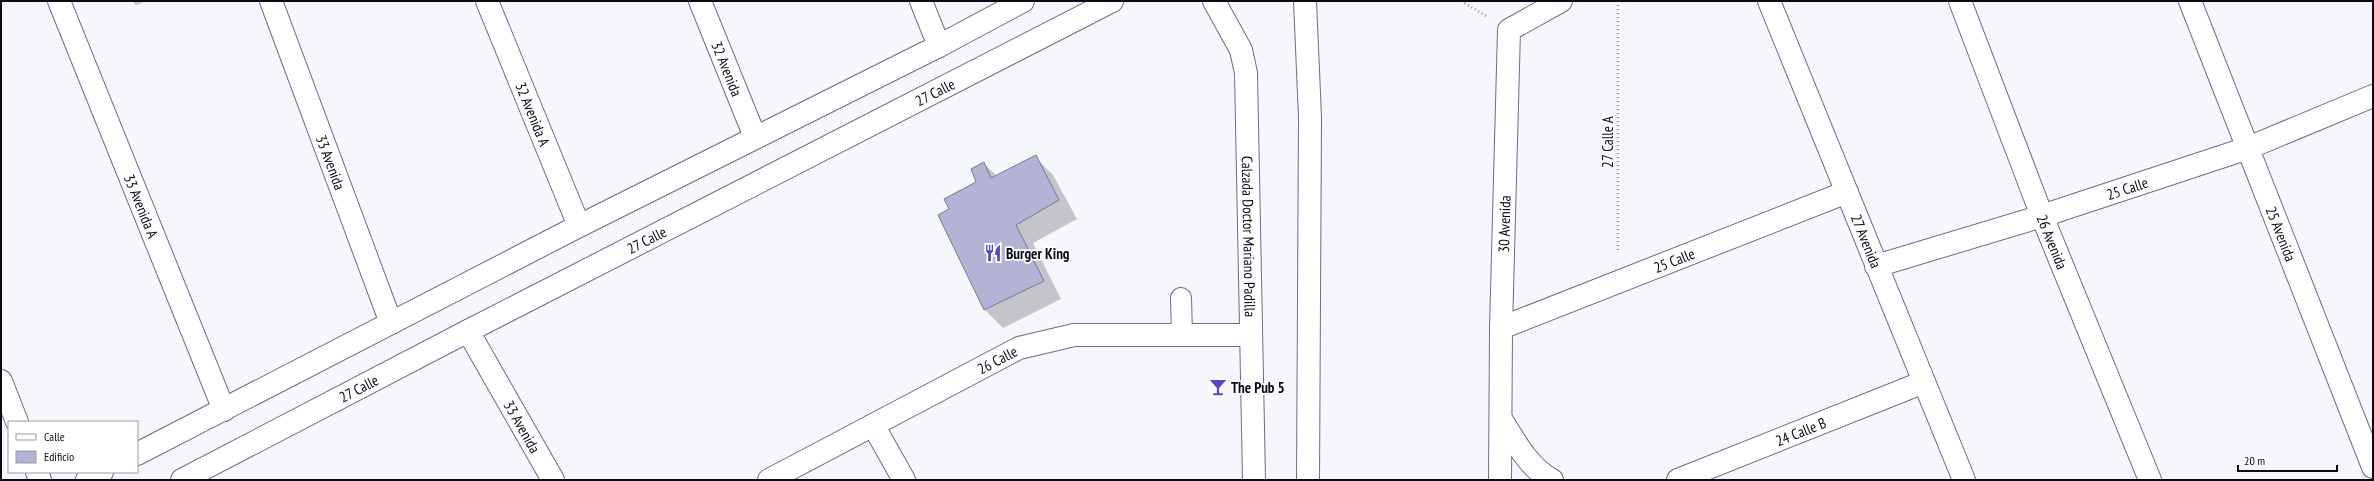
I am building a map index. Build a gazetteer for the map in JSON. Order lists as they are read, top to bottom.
{
  "streets": {
    "street": [
      "32 Avenida",
      "27 Calle",
      "32 Avenida A",
      "33 Avenida",
      "25 Calle",
      "33 Avenida A",
      "30 Avenida",
      "25 Avenida",
      "Calzada Doctor Mariano Padilla",
      "27 Avenida",
      "26 Avenida",
      "26 Calle",
      "24 Calle B"
    ],
    "path": ["27 Calle A"]
  },
  "crossings": [
    ["27 Calle", "33 Avenida"],
    ["27 Calle A", "25 Calle"],
    ["25 Calle", "30 Avenida"],
    ["25 Calle", "25 Avenida"],
    ["25 Calle", "27 Avenida"],
    ["25 Calle", "26 Avenida"],
    ["Calzada Doctor Mariano Padilla", "26 Calle"],
    ["27 Avenida", "24 Calle B"]
  ],
  "places": {
    "restaurant": ["Burger King"],
    "bar": ["The Pub 5"]
  },
  "legend": ["Calle", "Edificio"],
  "scale_bar": "20 m"
}
